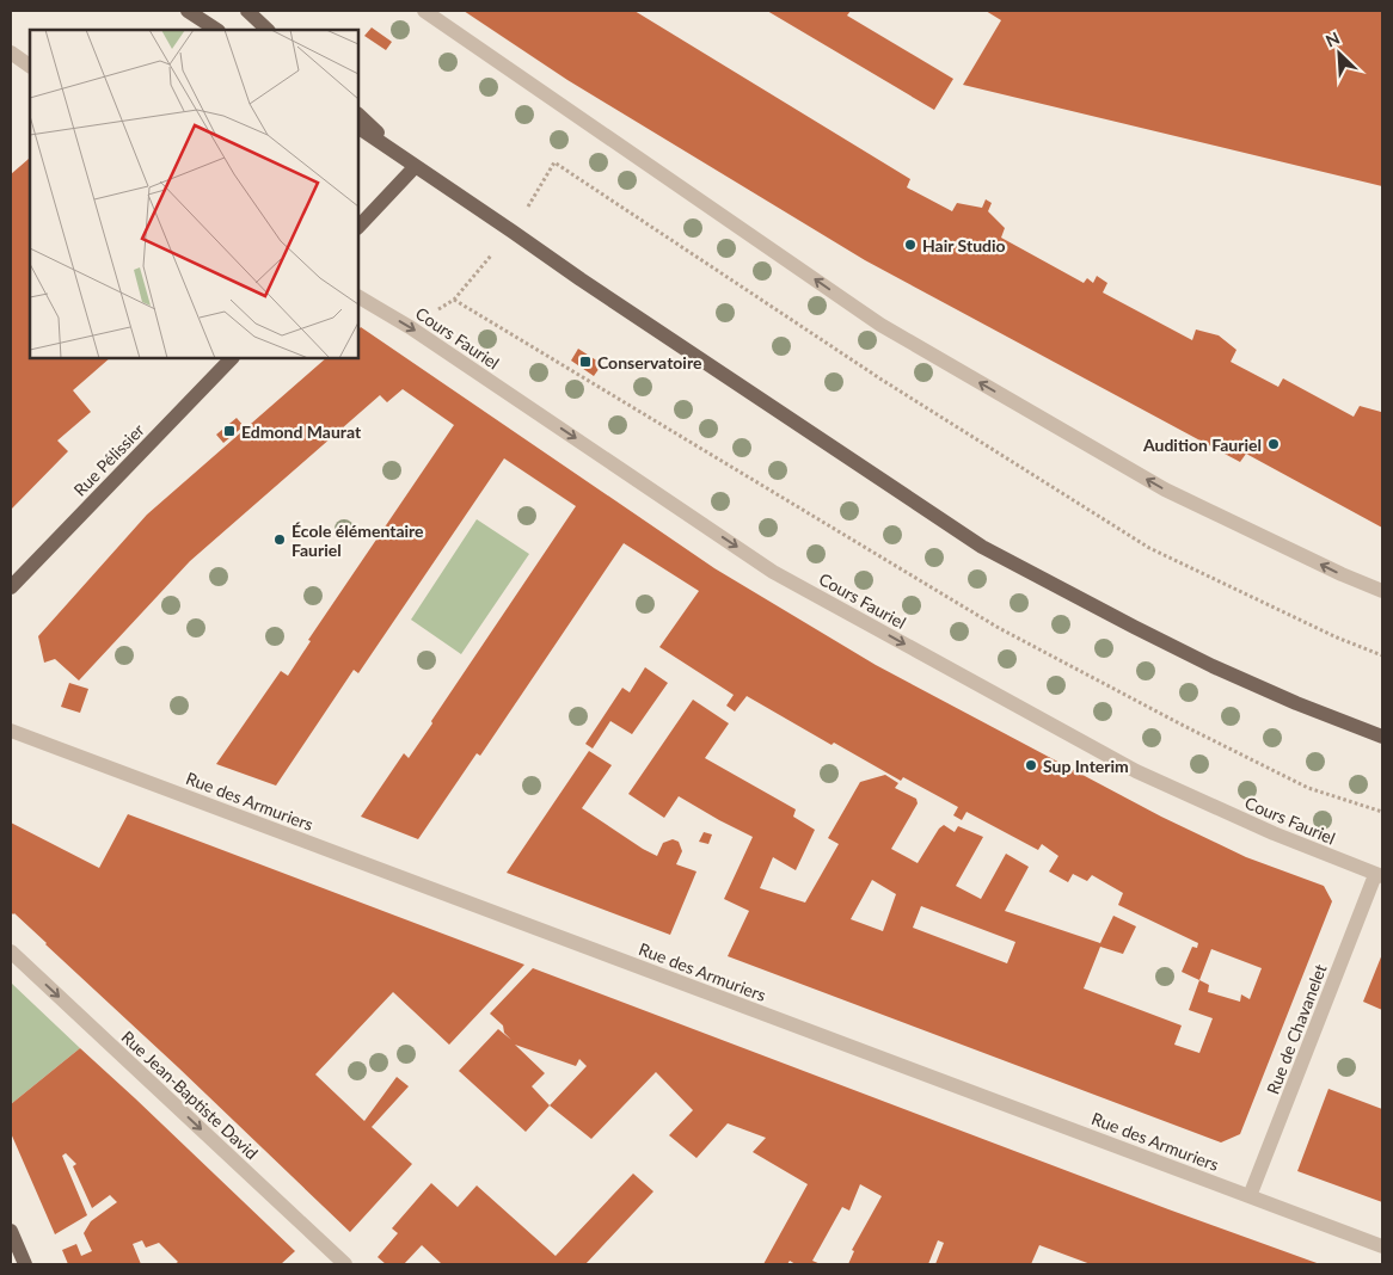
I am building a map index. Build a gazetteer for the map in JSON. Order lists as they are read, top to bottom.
{
  "streets": {
    "main road": ["Rue Pélissier"],
    "street": [
      "Cours Fauriel",
      "Rue des Armuriers",
      "Rue de Chavanelet",
      "Rue Jean-Baptiste David"
    ]
  },
  "crossings": [
    ["Cours Fauriel", "Rue de Chavanelet"],
    ["Rue des Armuriers", "Rue de Chavanelet"]
  ],
  "one_way": ["Cours Fauriel", "Rue Jean-Baptiste David"],
  "places": {
    "other": [
      "Hair Studio",
      "Audition Fauriel",
      "École élémentaire Fauriel",
      "Sup Interim"
    ],
    "transit": ["Conservatoire", "Edmond Maurat"]
  },
  "north": "top left"
}
